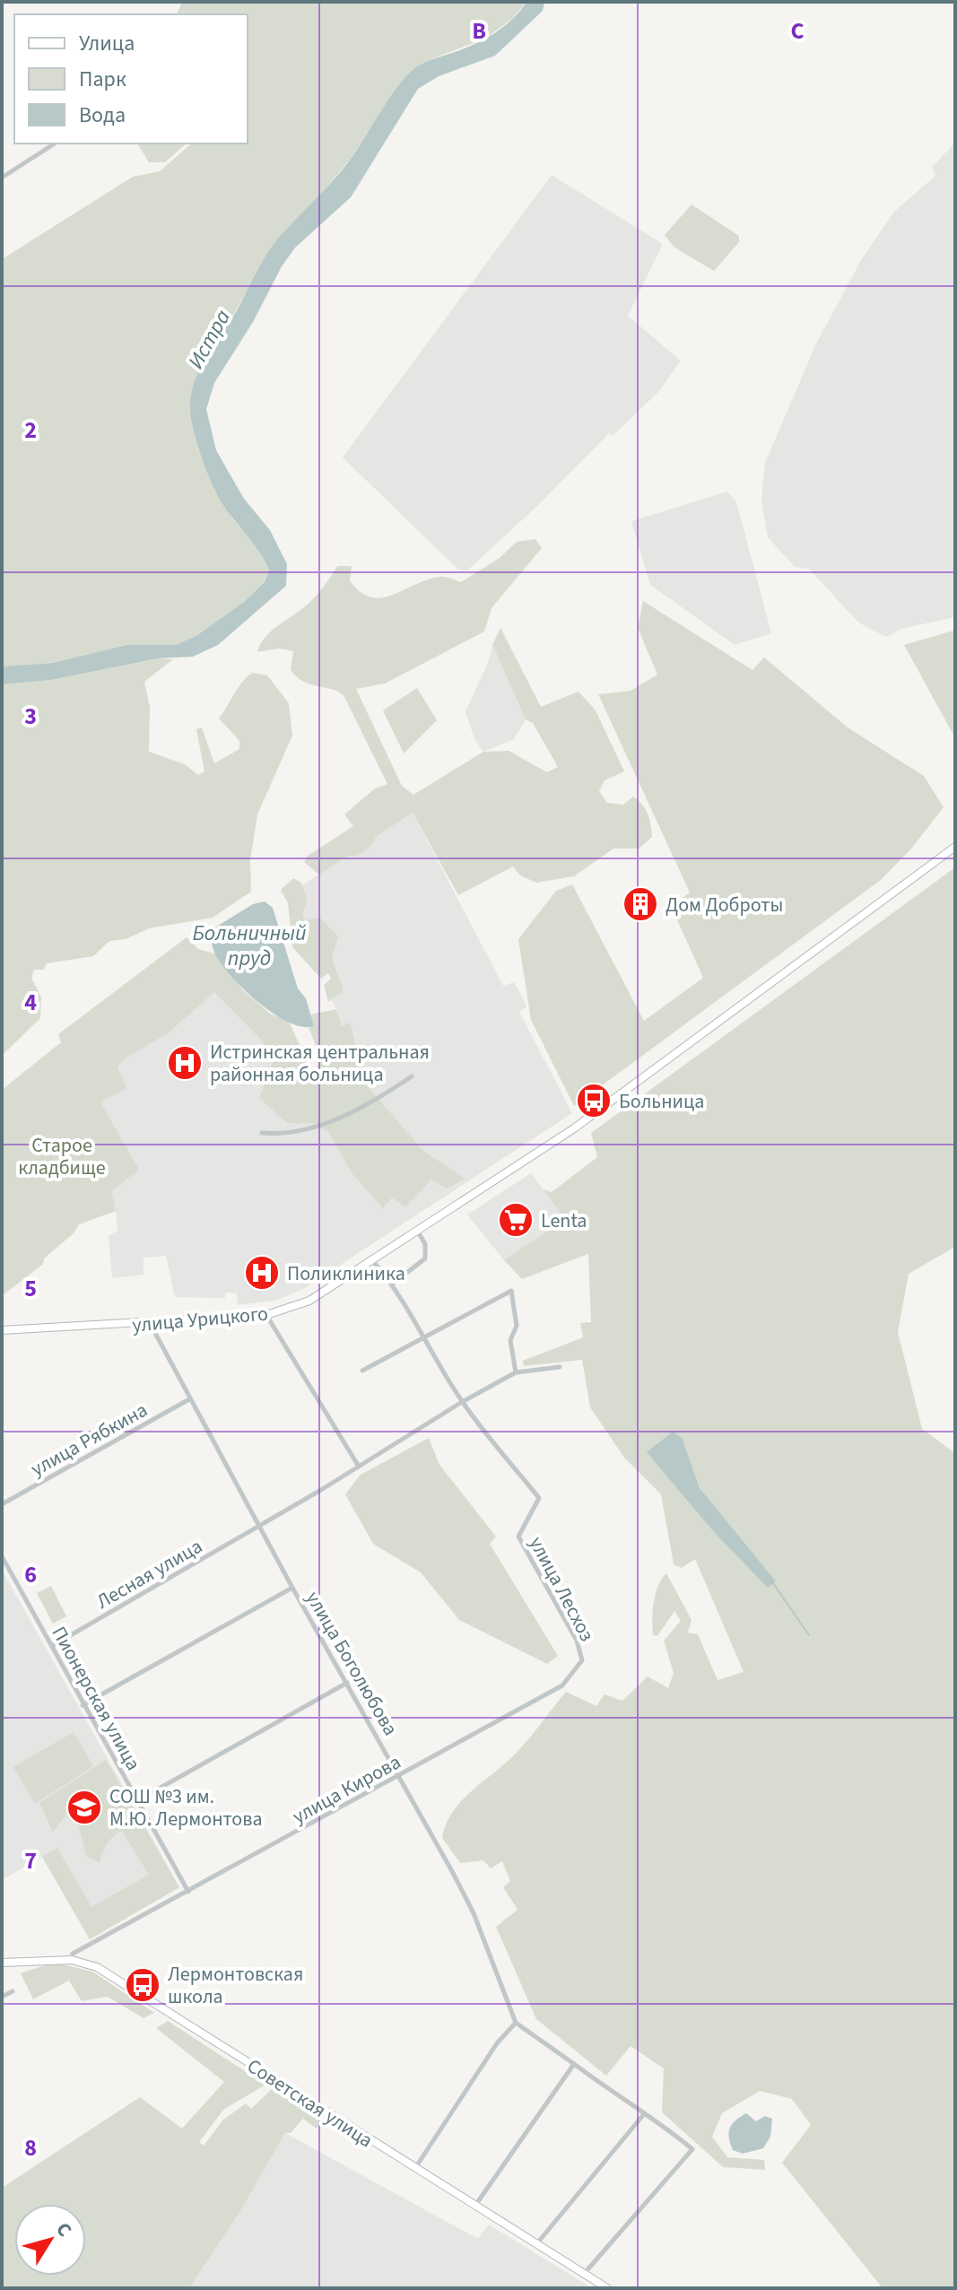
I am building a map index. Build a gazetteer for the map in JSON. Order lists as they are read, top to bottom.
{
  "streets": {
    "street": [
      "улица Урицкого",
      "улица Рябкина",
      "Лесная улица",
      "улица Лесхоз",
      "улица Боголюбова",
      "Пионерская улица",
      "улица Кирова",
      "Советская улица"
    ]
  },
  "crossings": [
    ["улица Урицкого", "улица Боголюбова"],
    ["улица Рябкина", "улица Боголюбова"],
    ["Лесная улица", "улица Лесхоз"],
    ["Лесная улица", "улица Боголюбова"],
    ["Лесная улица", "Пионерская улица"],
    ["улица Лесхоз", "улица Кирова"],
    ["улица Боголюбова", "улица Кирова"],
    ["Пионерская улица", "улица Кирова"],
    ["улица Кирова", "Советская улица"]
  ],
  "water": ["Истра", "Больничный пруд"],
  "parks": ["Старое кладбище"],
  "places": {
    "building": ["Дом Доброты"],
    "hospital": ["Истринская центральная районная больница", "Поликлиника"],
    "bus stop": ["Больница", "Лермонтовская школа"],
    "supermarket": ["Lenta"],
    "school or university": ["СОШ №3 им. М.Ю. Лермонтова"]
  },
  "legend": ["Улица", "Парк", "Вода"],
  "north": "top right",
  "grid": {
    "columns": ["B", "C"],
    "rows": [
      "2",
      "3",
      "4",
      "5",
      "6",
      "7",
      "8"
    ]
  }
}
